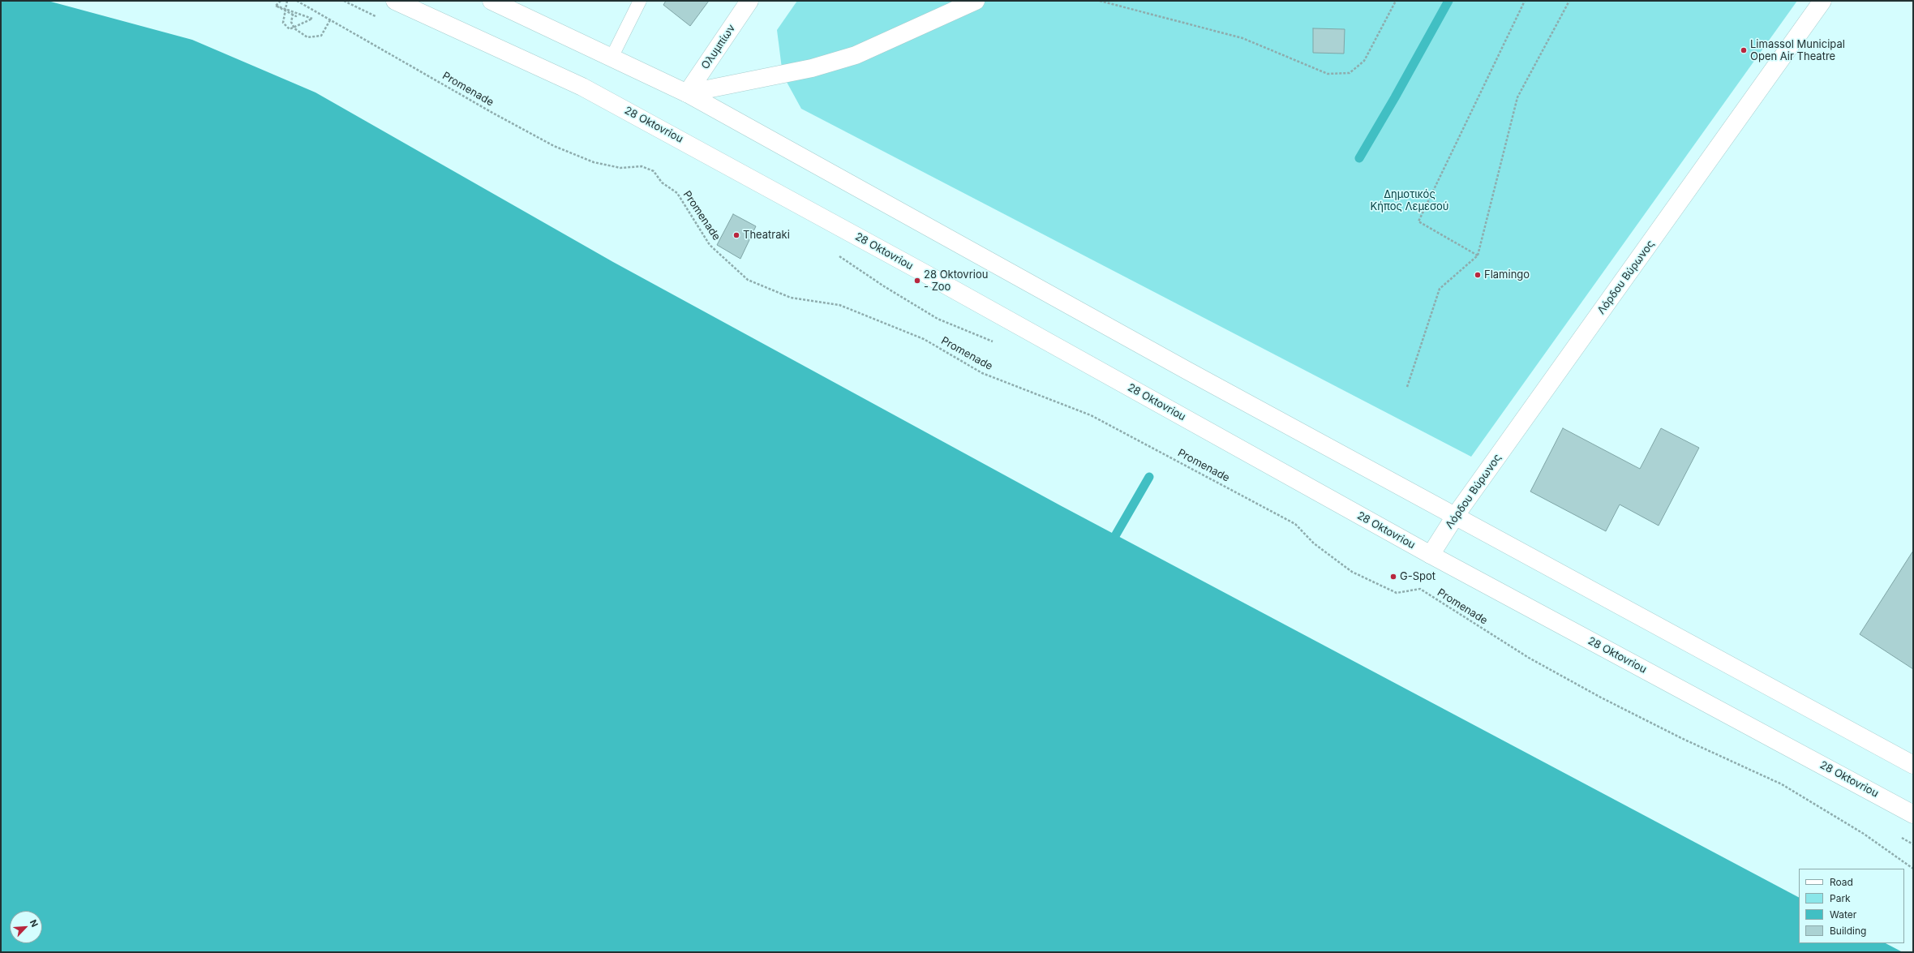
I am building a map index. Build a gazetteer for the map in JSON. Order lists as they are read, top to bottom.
{
  "streets": {
    "main road": ["Ολυμπίων", "28 Oktovriou", "Λόρδου Βύρωνος"],
    "path": ["Promenade"]
  },
  "crossings": [
    ["28 Oktovriou", "Λόρδου Βύρωνος"]
  ],
  "parks": ["Δημοτικός Κήπος Λεμεσού"],
  "places": [
    "Limassol Municipal Open Air Theatre",
    "Theatraki",
    "Flamingo",
    "28 Oktovriou - Zoo",
    "G-Spot"
  ],
  "legend": [
    "Road",
    "Park",
    "Water",
    "Building"
  ],
  "north": "top right"
}
